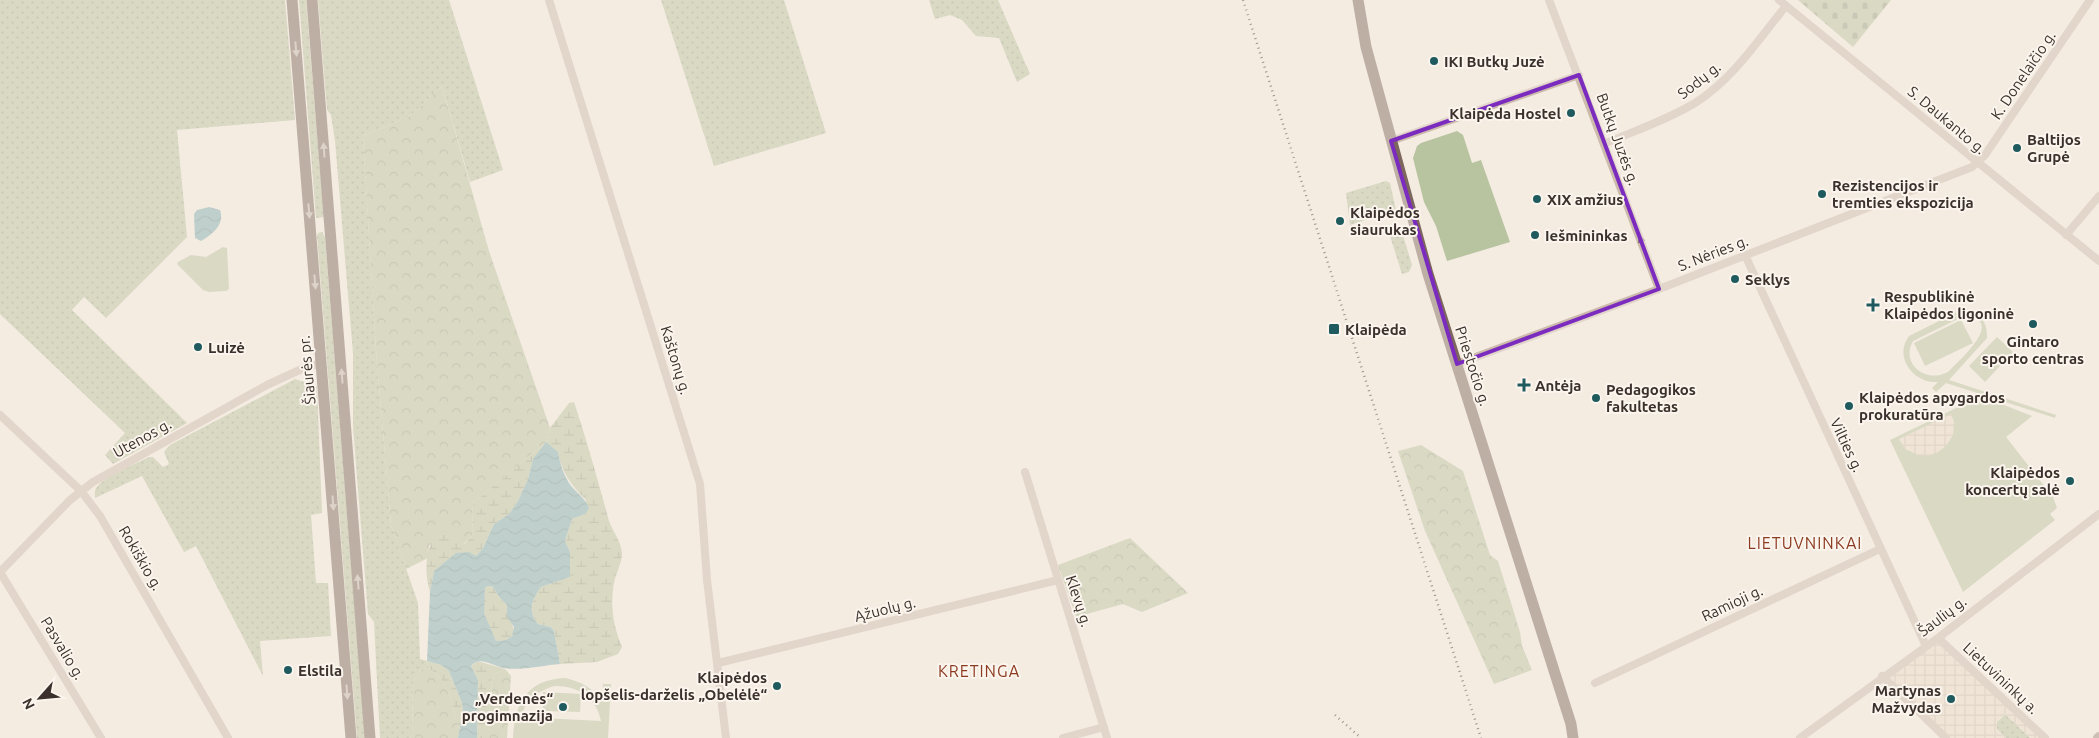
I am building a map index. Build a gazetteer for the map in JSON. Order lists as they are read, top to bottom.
{
  "streets": {
    "main road": ["Priestočio g.", "Šiaurės pr."],
    "street": [
      "K. Donelaičio g.",
      "Sodų g.",
      "S. Daukanto g.",
      "Butkų Juzės g.",
      "S. Nėries g.",
      "Kaštonų g.",
      "Utenos g.",
      "Vilties g.",
      "Rokiškio g.",
      "Klevų g.",
      "Ramioji g.",
      "Ąžuolų g.",
      "Šaulių g.",
      "Pasvalio g.",
      "Lietuvininkų a."
    ]
  },
  "crossings": [
    ["K. Donelaičio g.", "S. Daukanto g."],
    ["K. Donelaičio g.", "S. Nėries g."],
    ["Sodų g.", "S. Daukanto g."],
    ["Sodų g.", "Butkų Juzės g."],
    ["S. Daukanto g.", "S. Nėries g."],
    ["Butkų Juzės g.", "S. Nėries g."],
    ["S. Nėries g.", "Priestočio g."],
    ["S. Nėries g.", "Vilties g."],
    ["Kaštonų g.", "Ąžuolų g."],
    ["Šiaurės pr.", "Utenos g."],
    ["Utenos g.", "Rokiškio g."],
    ["Utenos g.", "Pasvalio g."],
    ["Vilties g.", "Ramioji g."],
    ["Vilties g.", "Šaulių g."],
    ["Klevų g.", "Ąžuolų g."],
    ["Šaulių g.", "Lietuvininkų a."]
  ],
  "one_way": ["Butkų Juzės g."],
  "districts": ["LIETUVNINKAI", "KRETINGA"],
  "places": {
    "other": [
      "IKI Butkų Juzė",
      "Klaipėda Hostel",
      "Baltijos Grupė",
      "Rezistencijos ir tremties ekspozicija",
      "XIX amžius",
      "Klaipėdos siaurukas",
      "Iešmininkas",
      "Seklys",
      "Gintaro sporto centras",
      "Luizė",
      "Pedagogikos fakultetas",
      "Klaipėdos apygardos prokuratūra",
      "Klaipėdos koncertų salė",
      "Elstila",
      "Klaipėdos lopšelis-darželis „Obelėlė“",
      "Martynas Mažvydas",
      "„Verdenės“ progimnazija"
    ],
    "health": ["Respublikinė Klaipėdos ligoninė", "Antėja"],
    "transit": ["Klaipėda"]
  },
  "north": "bottom left"
}
